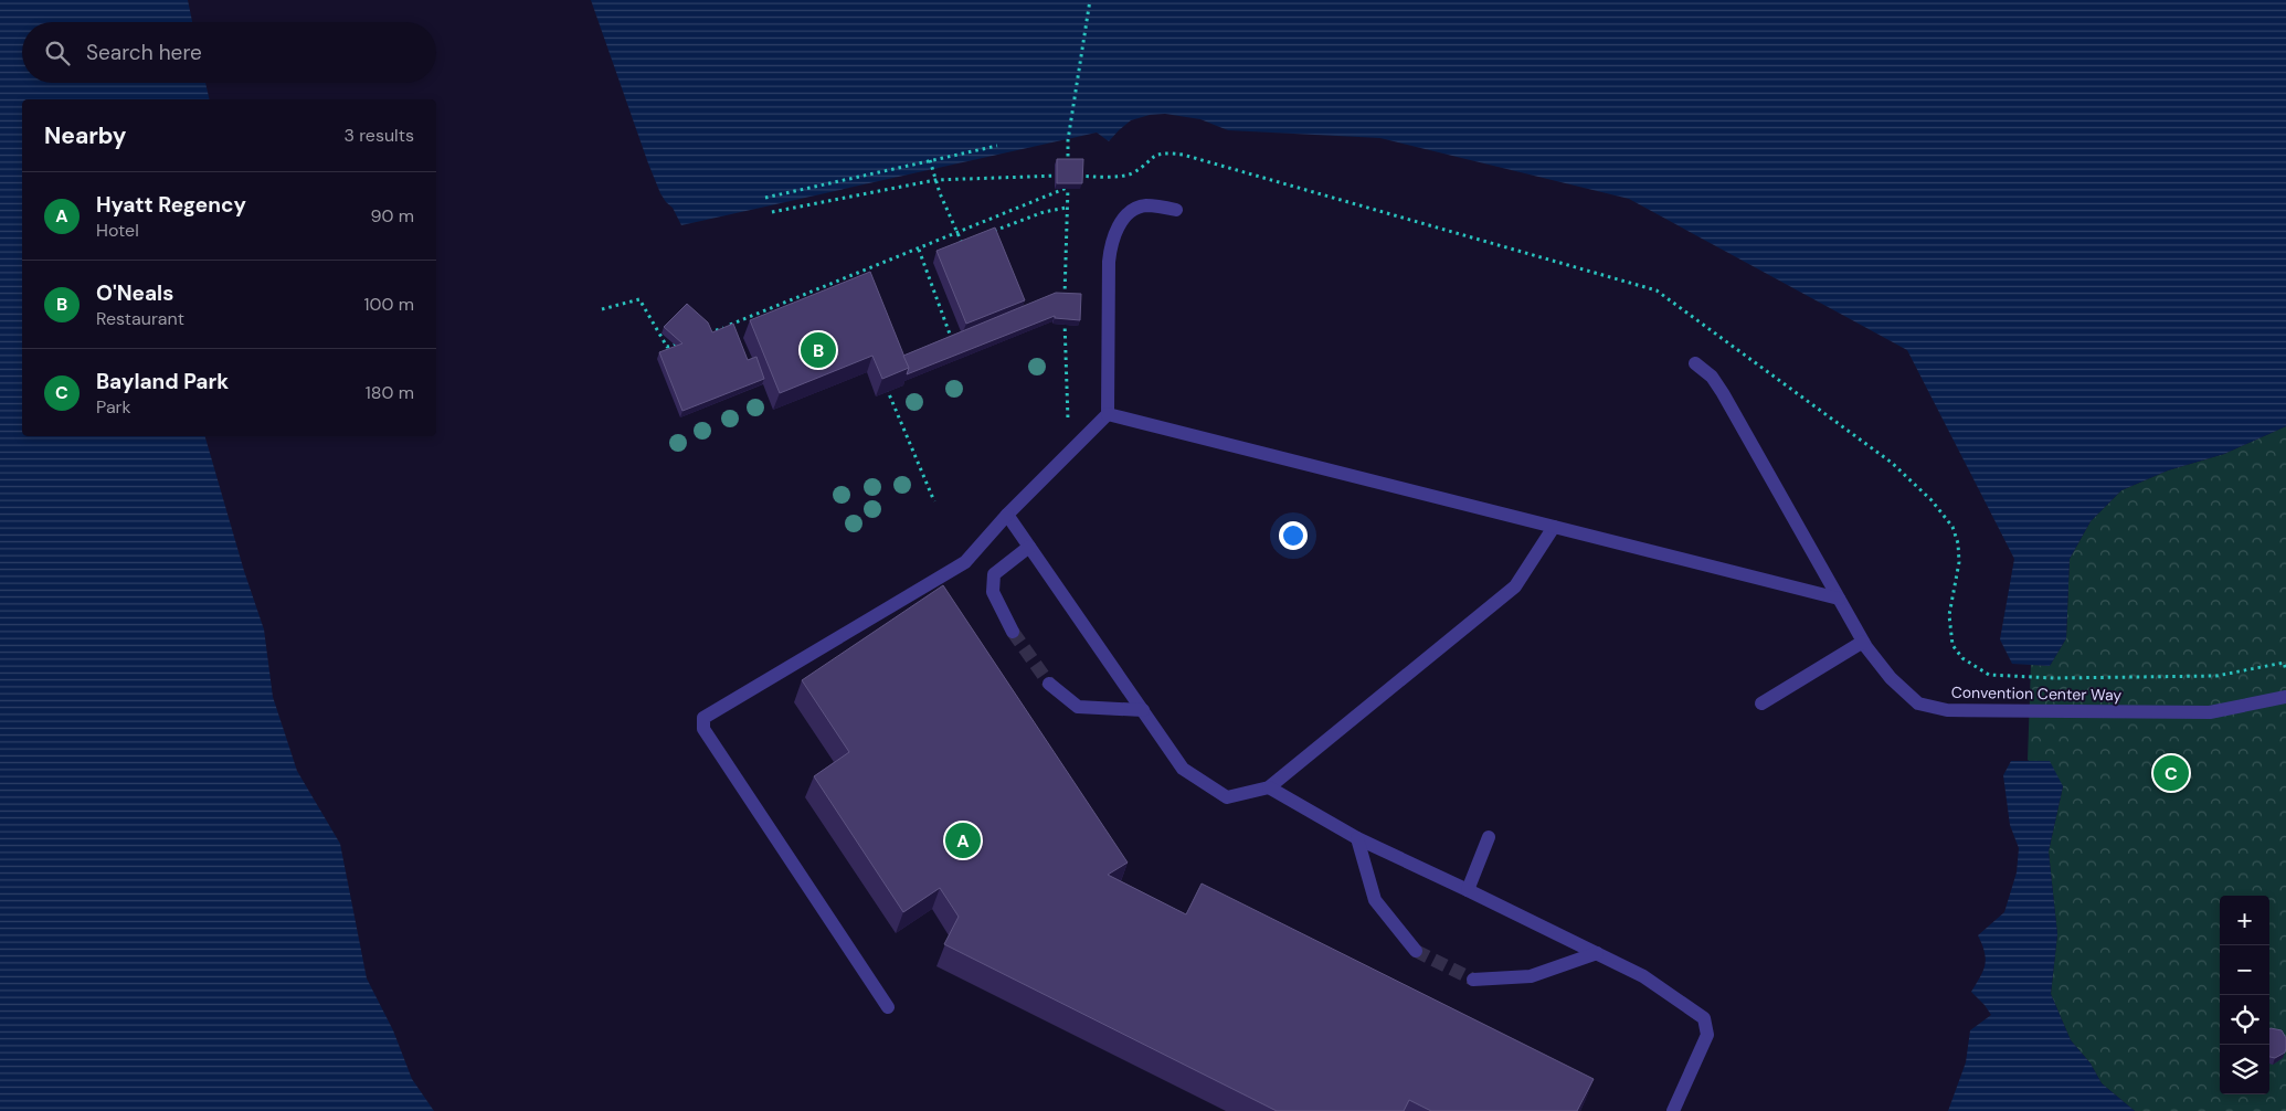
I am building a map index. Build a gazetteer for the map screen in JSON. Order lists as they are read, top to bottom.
{
  "streets": {
    "street": ["Convention Center Way"]
  },
  "page": {
    "search": "Search here",
    "heading": ["Nearby", "3 results"],
    "list": [
      {
        "mark": "A",
        "name": "Hyatt Regency",
        "note": "Hotel",
        "value": "90 m"
      },
      {
        "mark": "B",
        "name": "O'Neals",
        "note": "Restaurant",
        "value": "100 m"
      },
      {
        "mark": "C",
        "name": "Bayland Park",
        "note": "Park",
        "value": "180 m"
      }
    ],
    "pins": ["B", "C", "A"],
    "map_buttons": ["+", "−"]
  }
}
